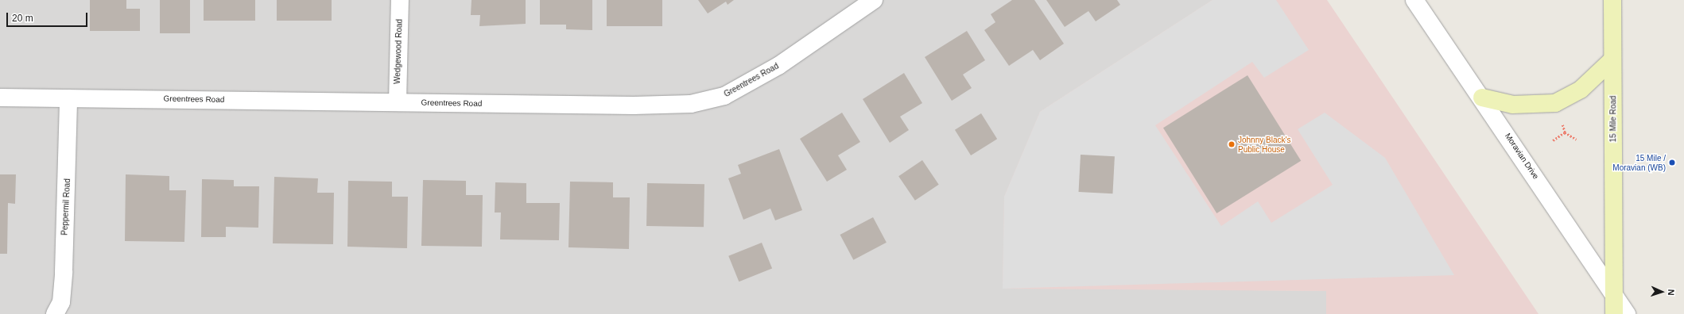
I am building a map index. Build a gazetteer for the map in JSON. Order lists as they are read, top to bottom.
{
  "streets": {
    "main road": ["15 Mile Road"],
    "street": [
      "Wedgewood Road",
      "Greentrees Road",
      "Moravian Drive",
      "Peppermil Road"
    ]
  },
  "crossings": [
    ["Wedgewood Road", "Greentrees Road"],
    ["Greentrees Road", "Peppermil Road"],
    ["15 Mile Road", "Moravian Drive"]
  ],
  "places": ["Johnny Black's Public House", "15 Mile / Moravian (WB)"],
  "scale_bar": "20 m",
  "north": "right"
}
